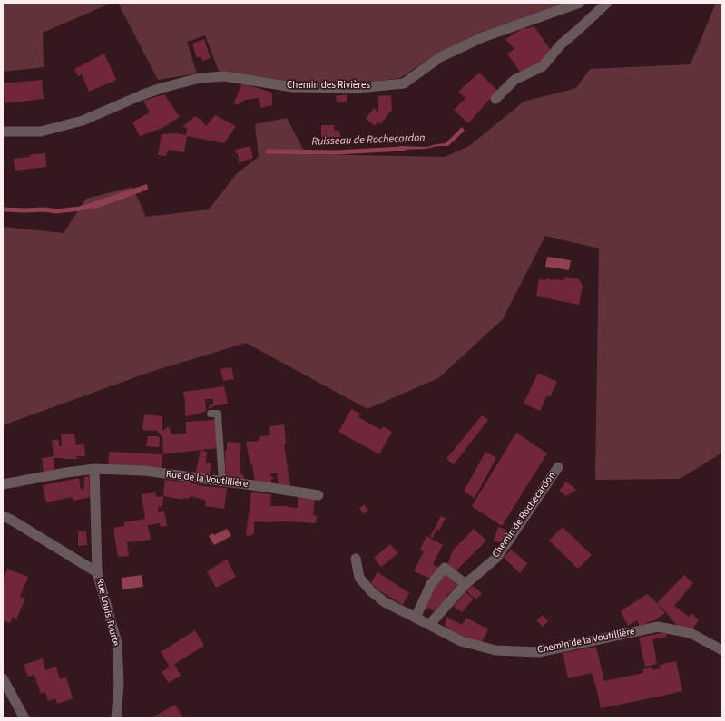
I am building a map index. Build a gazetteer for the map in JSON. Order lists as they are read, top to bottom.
{
  "streets": {
    "street": [
      "Chemin des Rivières",
      "Rue de la Voutillière",
      "Chemin de Rochecardon",
      "Rue Louis Tourte",
      "Chemin de la Voutillière"
    ]
  },
  "crossings": [
    ["Chemin de Rochecardon", "Chemin de la Voutillière"]
  ],
  "water": ["Ruisseau de Rochecardon"]
}
